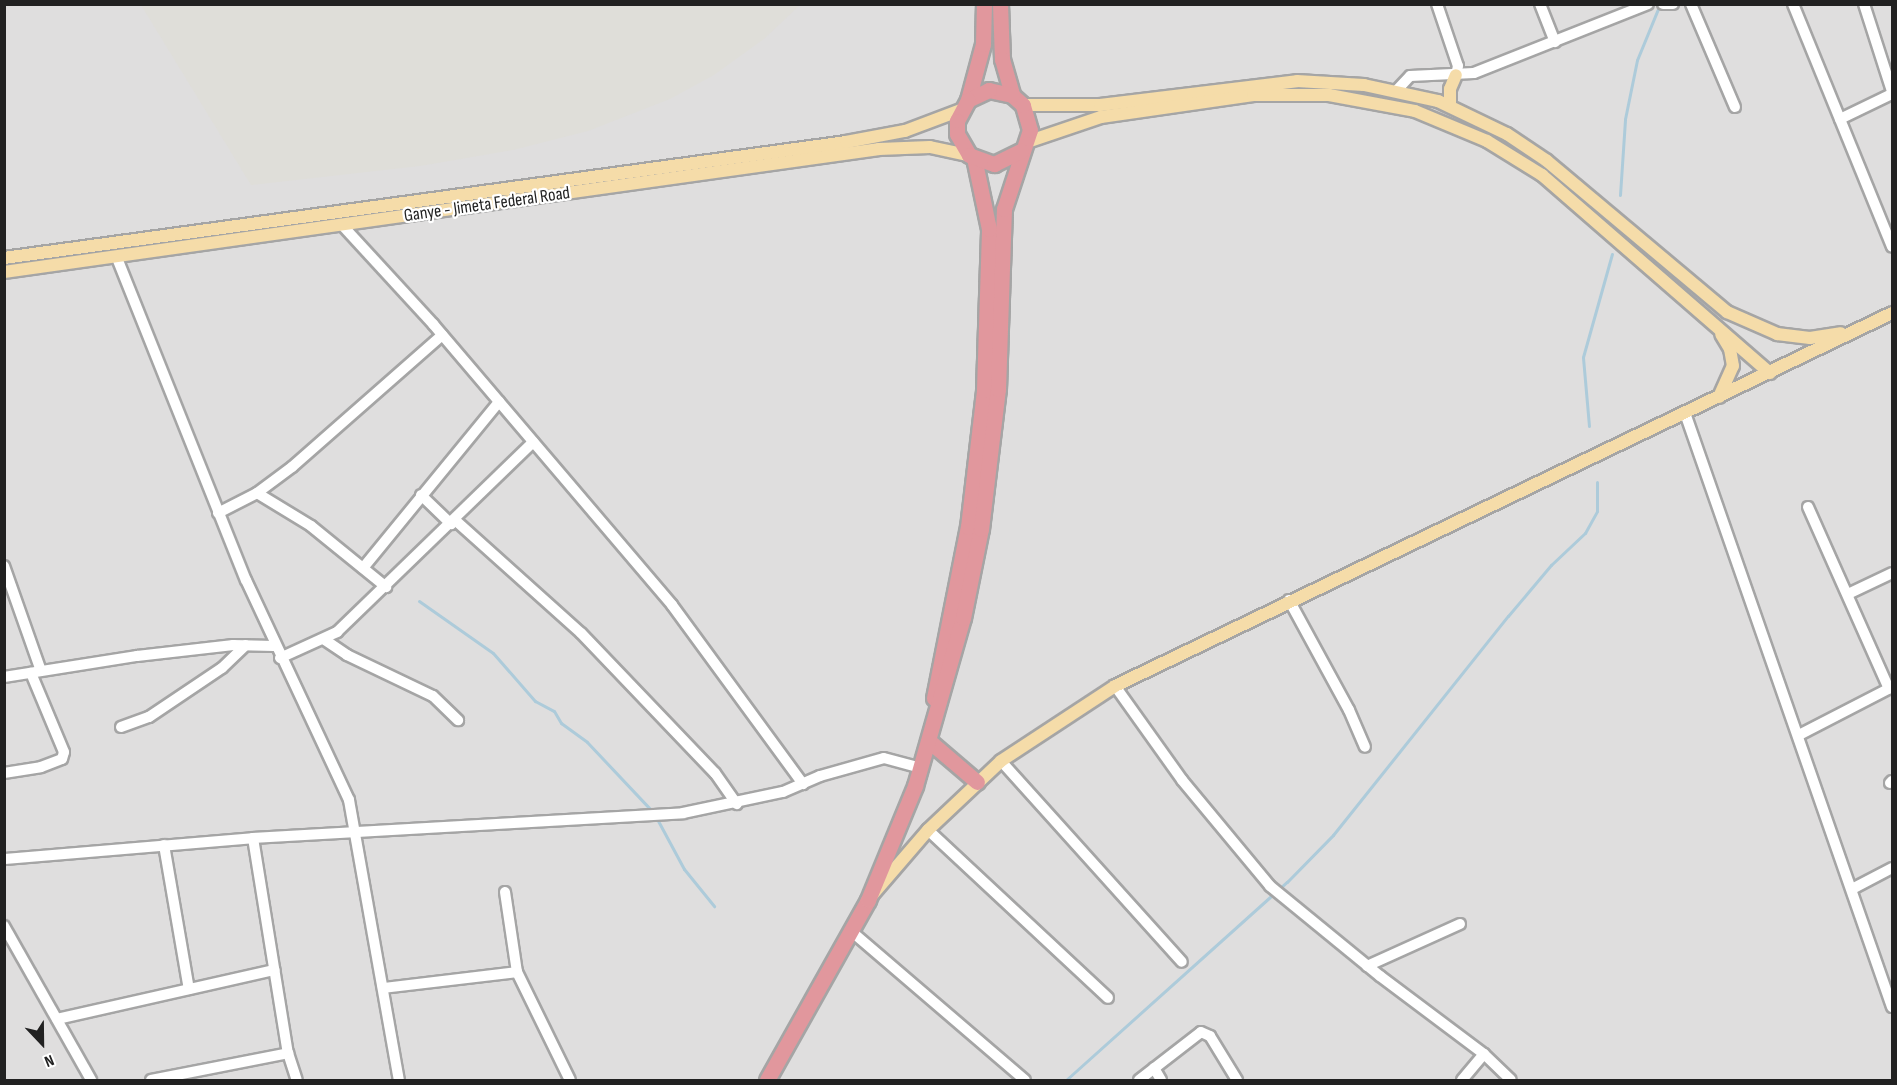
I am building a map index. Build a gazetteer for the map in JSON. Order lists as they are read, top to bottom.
{
  "streets": {
    "main road": ["Ganye - Jimeta Federal Road"]
  },
  "north": "bottom"
}
